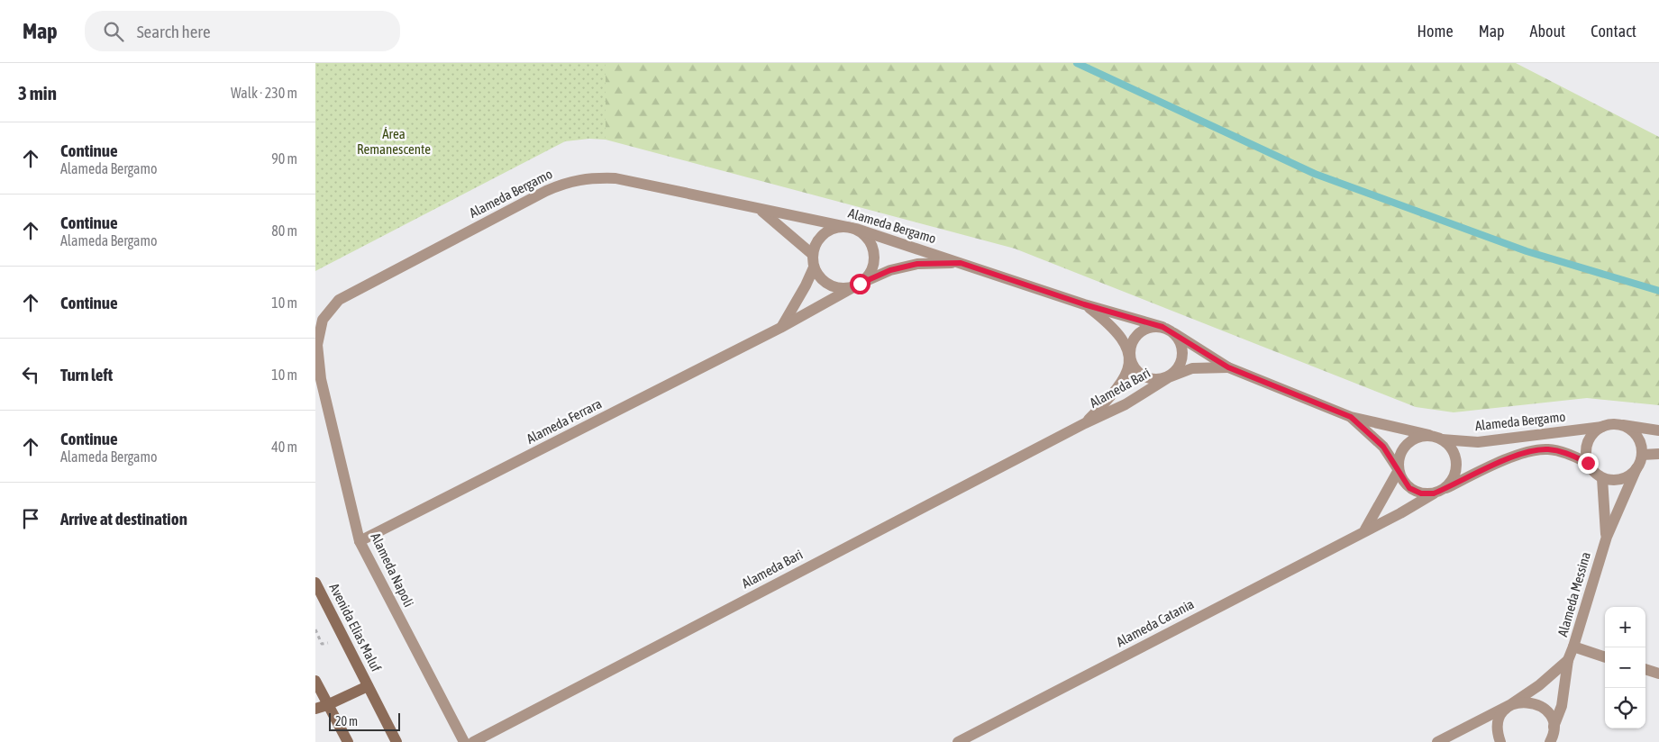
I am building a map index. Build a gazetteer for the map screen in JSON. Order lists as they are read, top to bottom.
{
  "streets": {
    "street": [
      "Alameda Bergamo",
      "Alameda Bari",
      "Alameda Ferrara",
      "Alameda Napoli",
      "Alameda Messina",
      "Alameda Catania",
      "Avenida Elias Maluf"
    ]
  },
  "crossings": [
    ["Alameda Bergamo", "Alameda Bari"],
    ["Alameda Bergamo", "Alameda Ferrara"],
    ["Alameda Bergamo", "Alameda Napoli"],
    ["Alameda Bergamo", "Alameda Messina"],
    ["Alameda Bergamo", "Alameda Catania"],
    ["Alameda Ferrara", "Alameda Napoli"]
  ],
  "parks": ["Área Remanescente"],
  "scale_bar": "20 m",
  "page": {
    "header": "Map",
    "search": "Search here",
    "nav": [
      "Home",
      "Map",
      "About",
      "Contact"
    ],
    "heading": ["3 min", "Walk · 230 m"],
    "list": [
      ["Continue", "Alameda Bergamo", "90 m"],
      ["Continue", "Alameda Bergamo", "80 m"],
      ["Continue", "10 m"],
      ["Turn left", "10 m"],
      ["Continue", "Alameda Bergamo", "40 m"],
      "Arrive at destination"
    ],
    "map_buttons": ["+", "−"],
    "scale": "20 m"
  }
}
